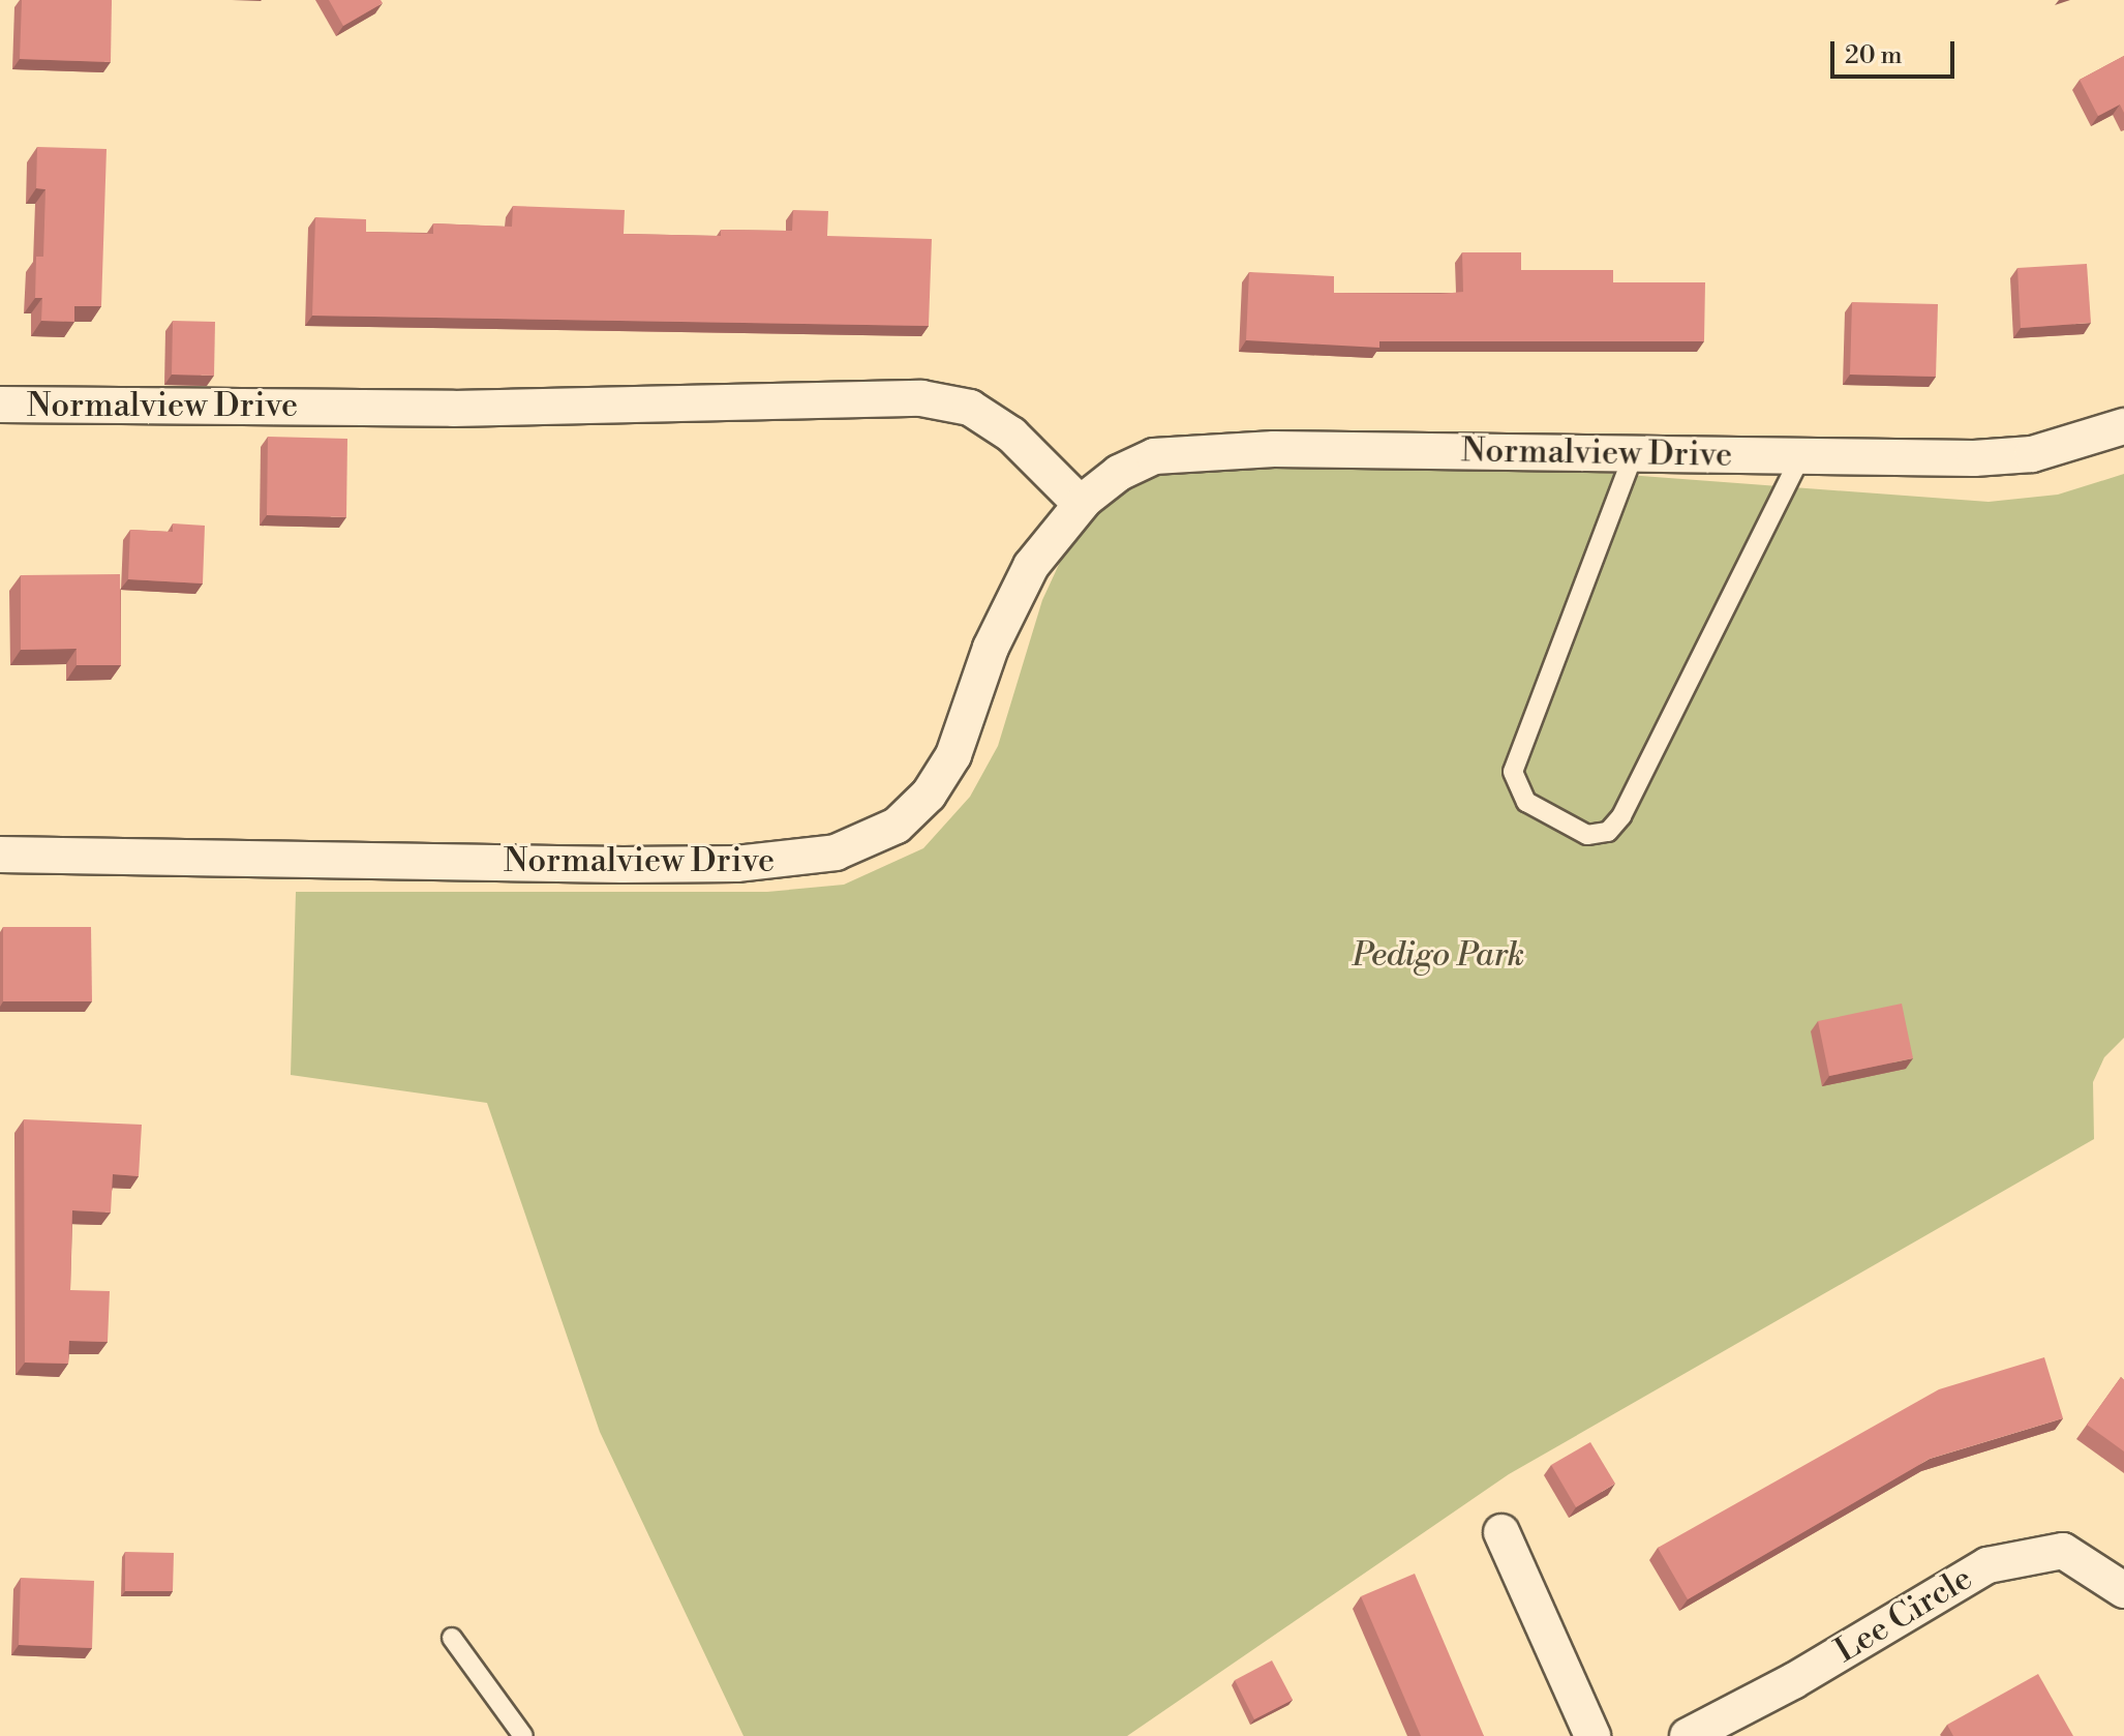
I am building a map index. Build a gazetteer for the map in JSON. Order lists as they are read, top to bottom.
{
  "streets": {
    "street": ["Normalview Drive", "Lee Circle"]
  },
  "parks": ["Pedigo Park"],
  "scale_bar": "20 m"
}
